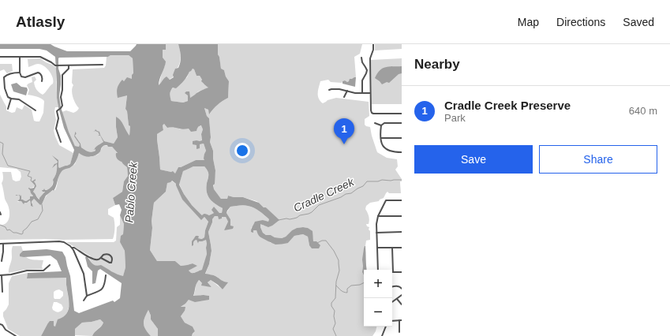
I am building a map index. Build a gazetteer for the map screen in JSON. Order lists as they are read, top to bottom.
{
  "water": ["Pablo Creek", "Cradle Creek"],
  "page": {
    "header": "Atlasly",
    "nav": ["Map", "Directions", "Saved"],
    "heading": "Nearby",
    "list": [
      {
        "mark": "1",
        "name": "Cradle Creek Preserve",
        "note": "Park",
        "value": "640 m"
      }
    ],
    "pins": "1",
    "buttons": ["Save", "Share"],
    "map_buttons": ["+", "−"]
  }
}
